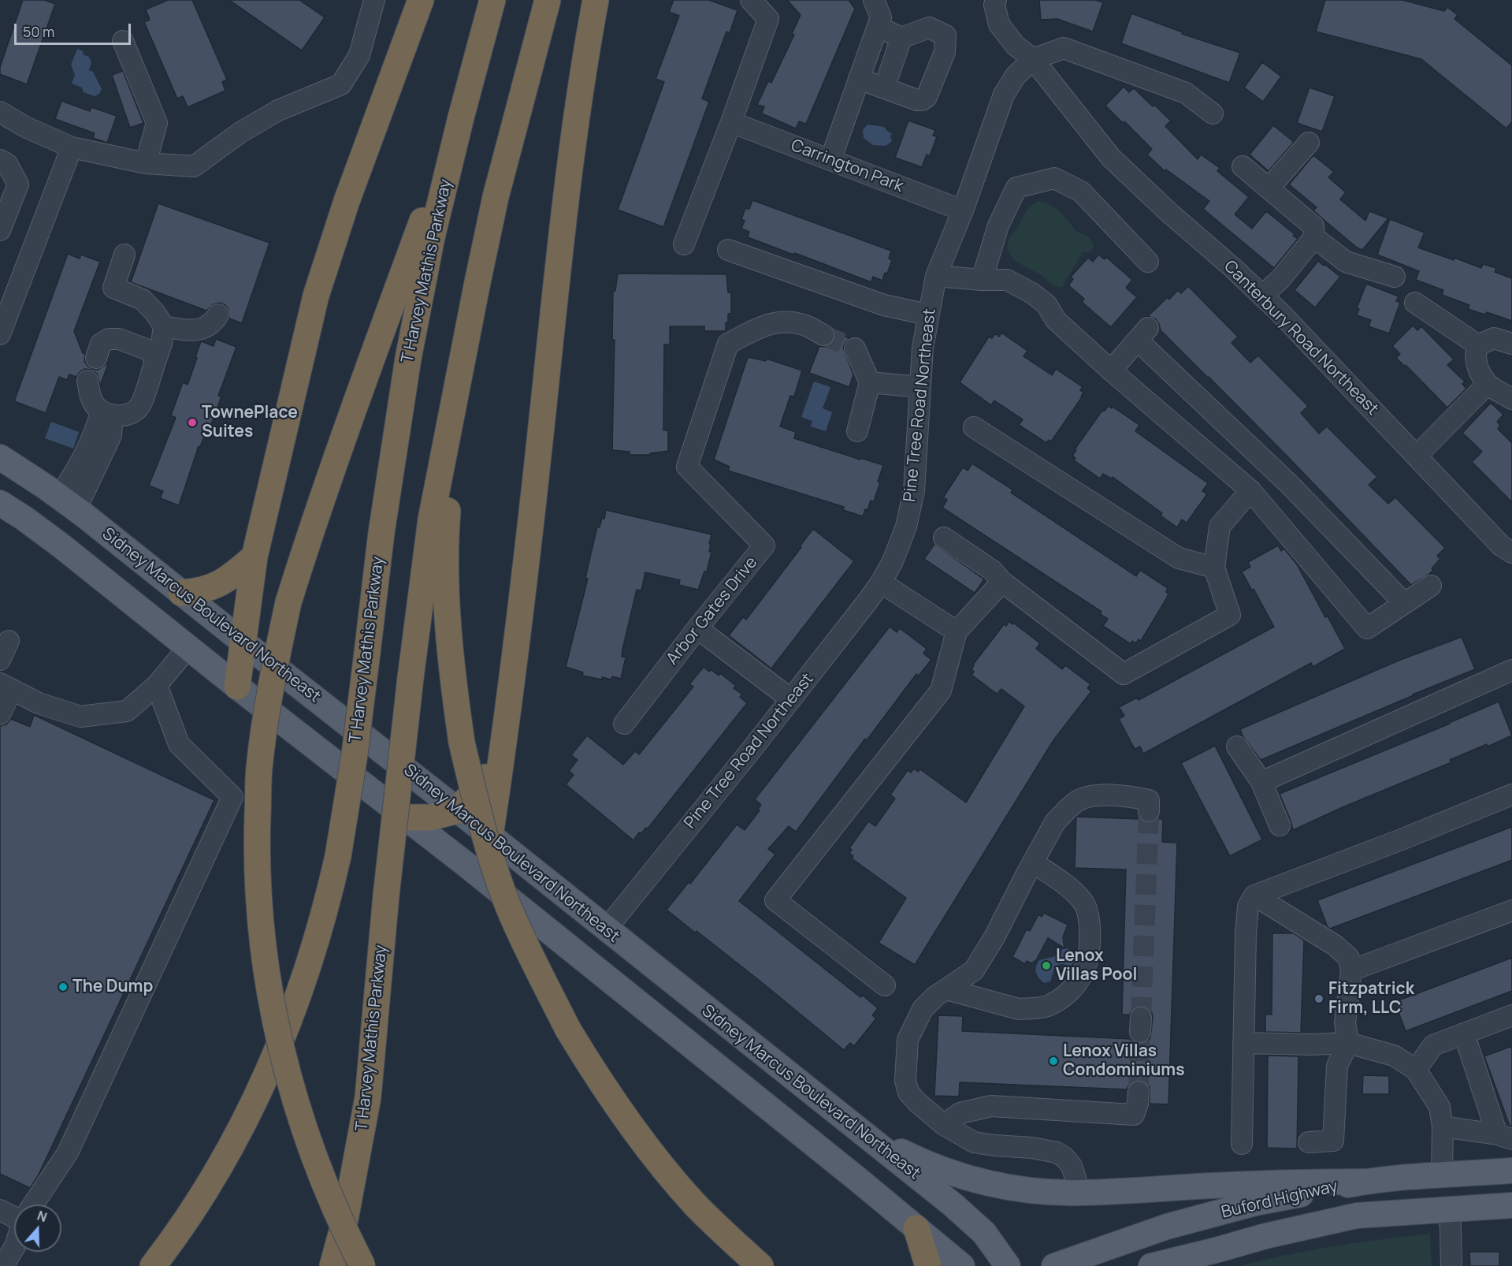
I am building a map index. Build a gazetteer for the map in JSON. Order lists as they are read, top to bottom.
{
  "streets": {
    "highway": ["T Harvey Mathis Parkway"],
    "main road": ["Sidney Marcus Boulevard Northeast", "Buford Highway"],
    "street": [
      "Carrington Park",
      "Canterbury Road Northeast",
      "Pine Tree Road Northeast",
      "Arbor Gates Drive"
    ]
  },
  "crossings": [
    ["Carrington Park", "Pine Tree Road Northeast"],
    ["Canterbury Road Northeast", "Pine Tree Road Northeast"],
    ["Pine Tree Road Northeast", "Sidney Marcus Boulevard Northeast"]
  ],
  "places": [
    "TownePlace Suites",
    "Lenox Villas Pool",
    "The Dump",
    "Fitzpatrick Firm, LLC",
    "Lenox Villas Condominiums"
  ],
  "scale_bar": "50 m",
  "north": "top"
}
